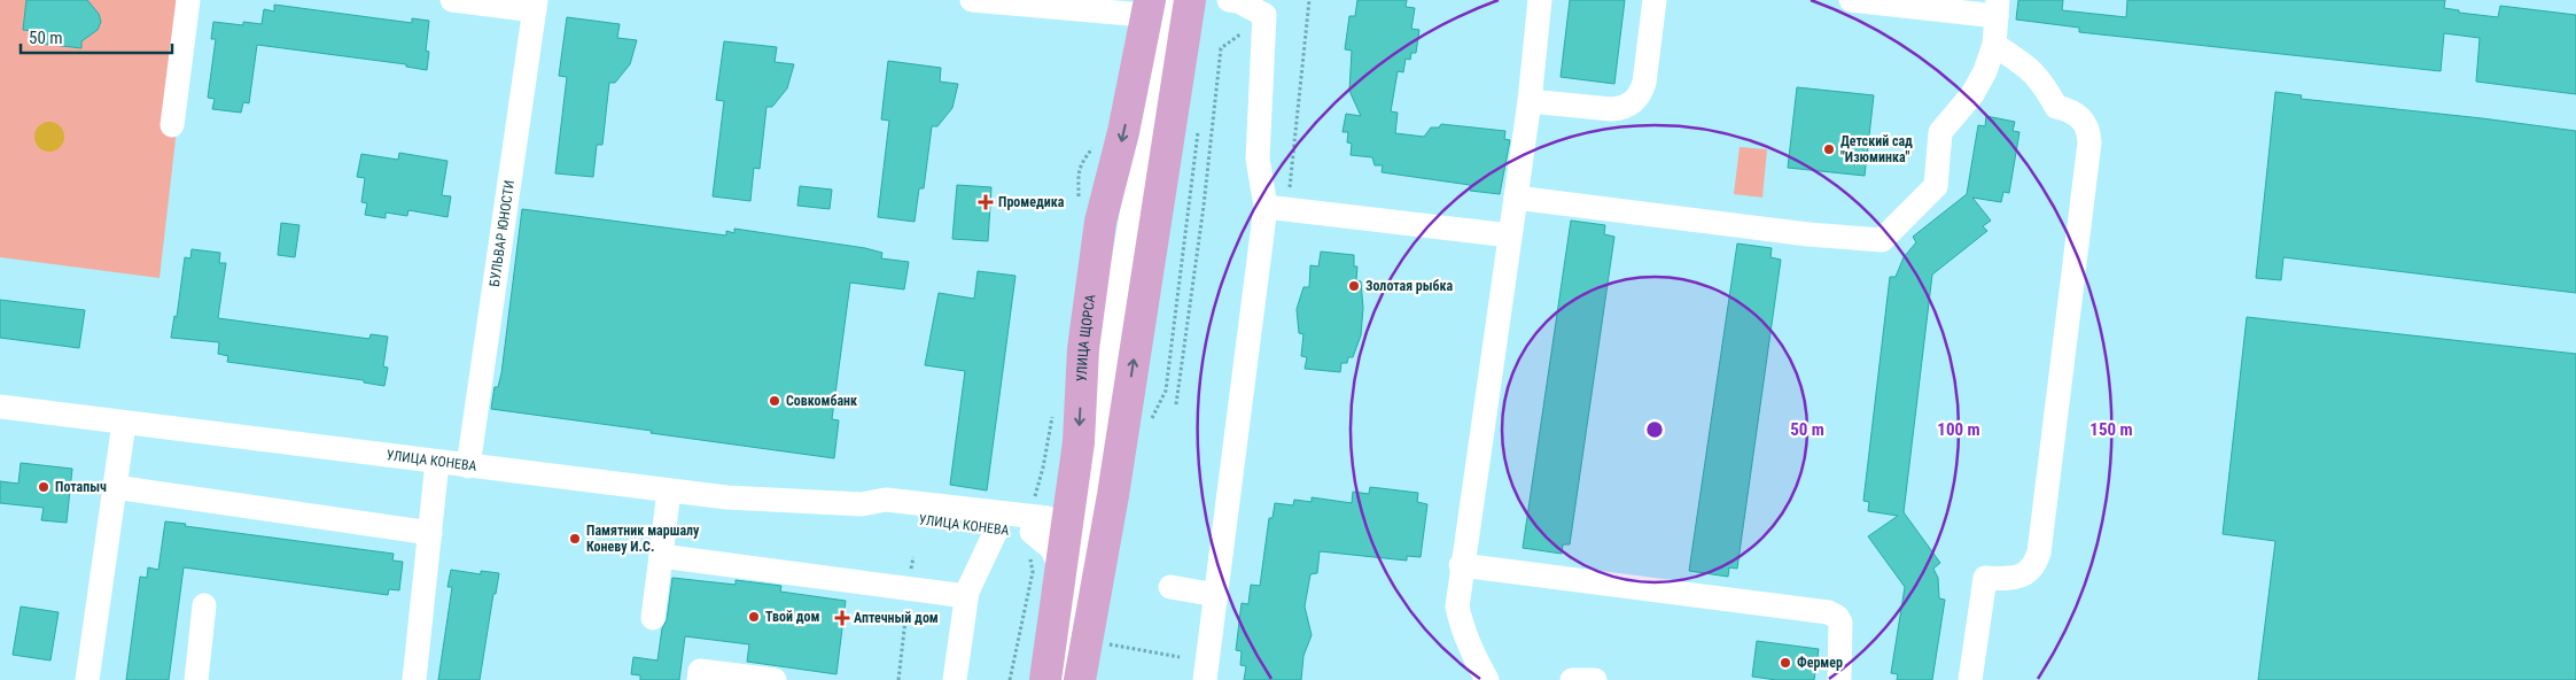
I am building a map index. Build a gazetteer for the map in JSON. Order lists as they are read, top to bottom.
{
  "streets": {
    "main road": ["УЛИЦА ЩОРСА"],
    "street": ["БУЛЬВАР ЮНОСТИ", "УЛИЦА КОНЕВА"]
  },
  "crossings": [
    ["БУЛЬВАР ЮНОСТИ", "УЛИЦА КОНЕВА"],
    ["УЛИЦА ЩОРСА", "УЛИЦА КОНЕВА"]
  ],
  "places": {
    "other": [
      "Детский сад \"Изюминка\"",
      "Золотая рыбка",
      "Совкомбанк",
      "Потапыч",
      "Памятник маршалу Коневу И.С.",
      "Твой дом",
      "Фермер"
    ],
    "health": ["Промедика", "Аптечный дом"]
  },
  "scale_bar": "50 m",
  "rings": ["50 m", "100 m", "150 m"]
}
